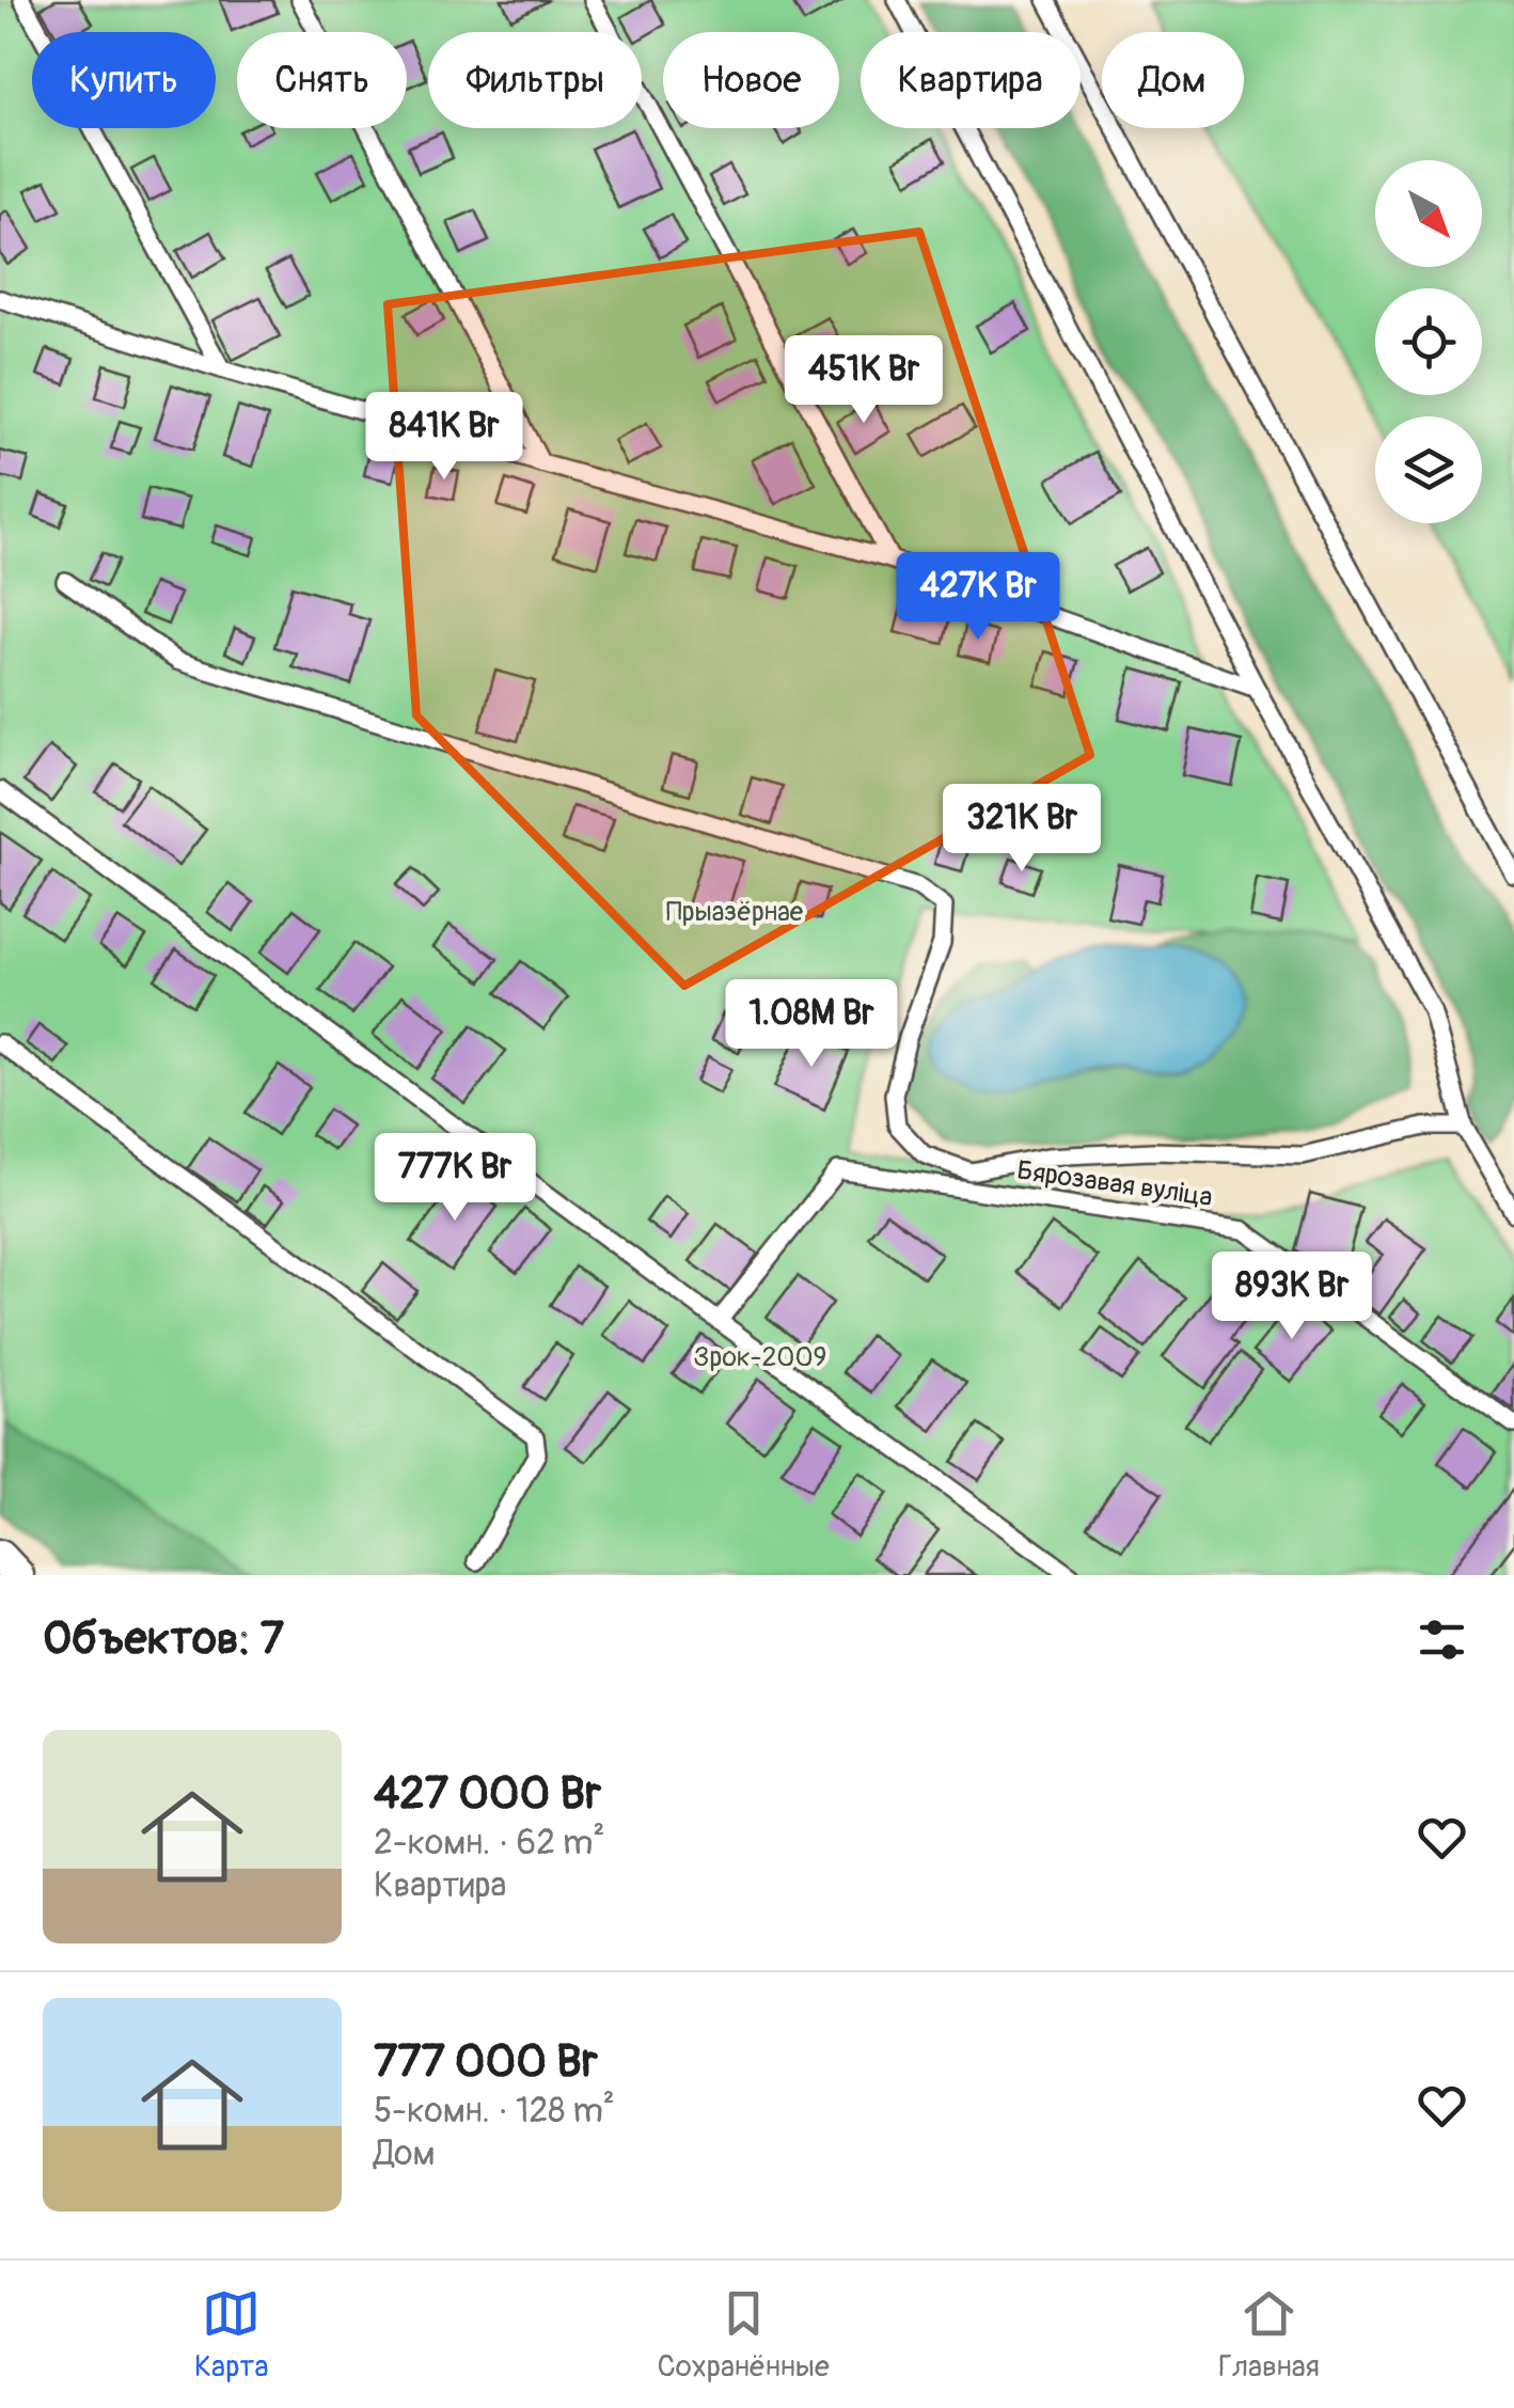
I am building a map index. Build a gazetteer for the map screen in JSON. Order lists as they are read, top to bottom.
{
  "streets": {
    "lane": ["Бярозавая вуліца"]
  },
  "parks": ["Прыазёрнае", "Зрок-2009"],
  "north": "bottom right",
  "page": {
    "chip": [
      "Купить",
      "Снять",
      "Фильтры",
      "Новое",
      "Квартира",
      "Дом"
    ],
    "price": [
      "451K Br",
      "841K Br",
      "427K Br",
      "321K Br",
      "1.08M Br",
      "777K Br",
      "893K Br"
    ],
    "heading": "Объектов: 7",
    "list": [
      {
        "name": "427 000 Br",
        "note": "2-комн. · 62 m² · Квартира"
      },
      {
        "name": "777 000 Br",
        "note": "5-комн. · 128 m² · Дом"
      }
    ],
    "tabs": ["Карта", "Сохранённые", "Главная"]
  }
}
